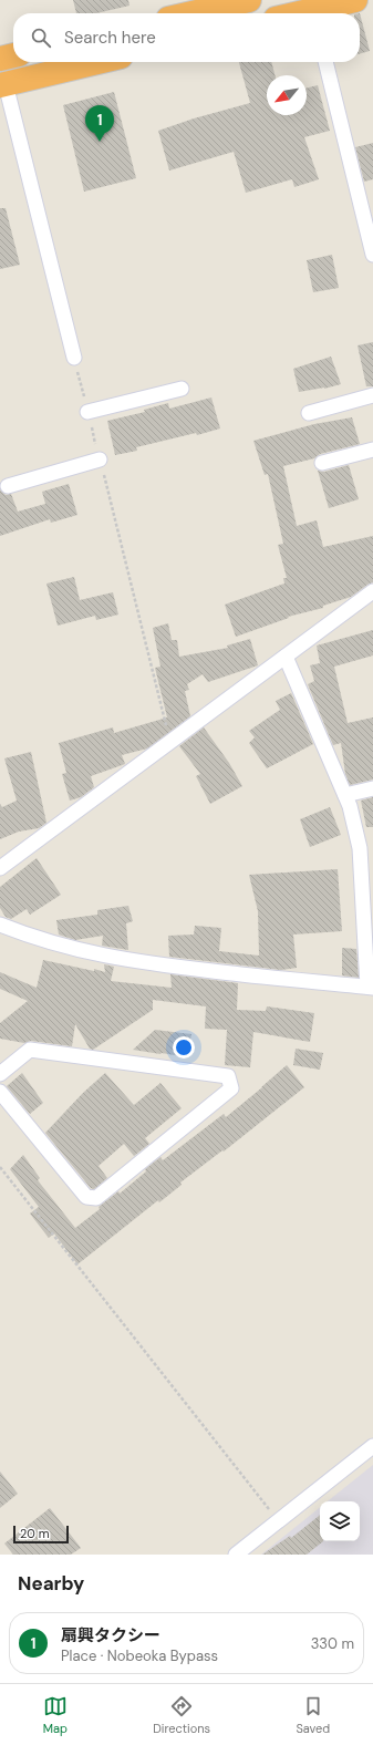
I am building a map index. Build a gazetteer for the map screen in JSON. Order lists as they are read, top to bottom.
{
  "scale_bar": "20 m",
  "north": "bottom left",
  "page": {
    "search": "Search here",
    "pins": "1",
    "scale": "20 m",
    "heading": "Nearby",
    "list": [
      {
        "mark": "1",
        "name": "扇興タクシー",
        "note": "Place · Nobeoka Bypass",
        "value": "330 m"
      }
    ],
    "nav": ["Map", "Directions", "Saved"]
  }
}
